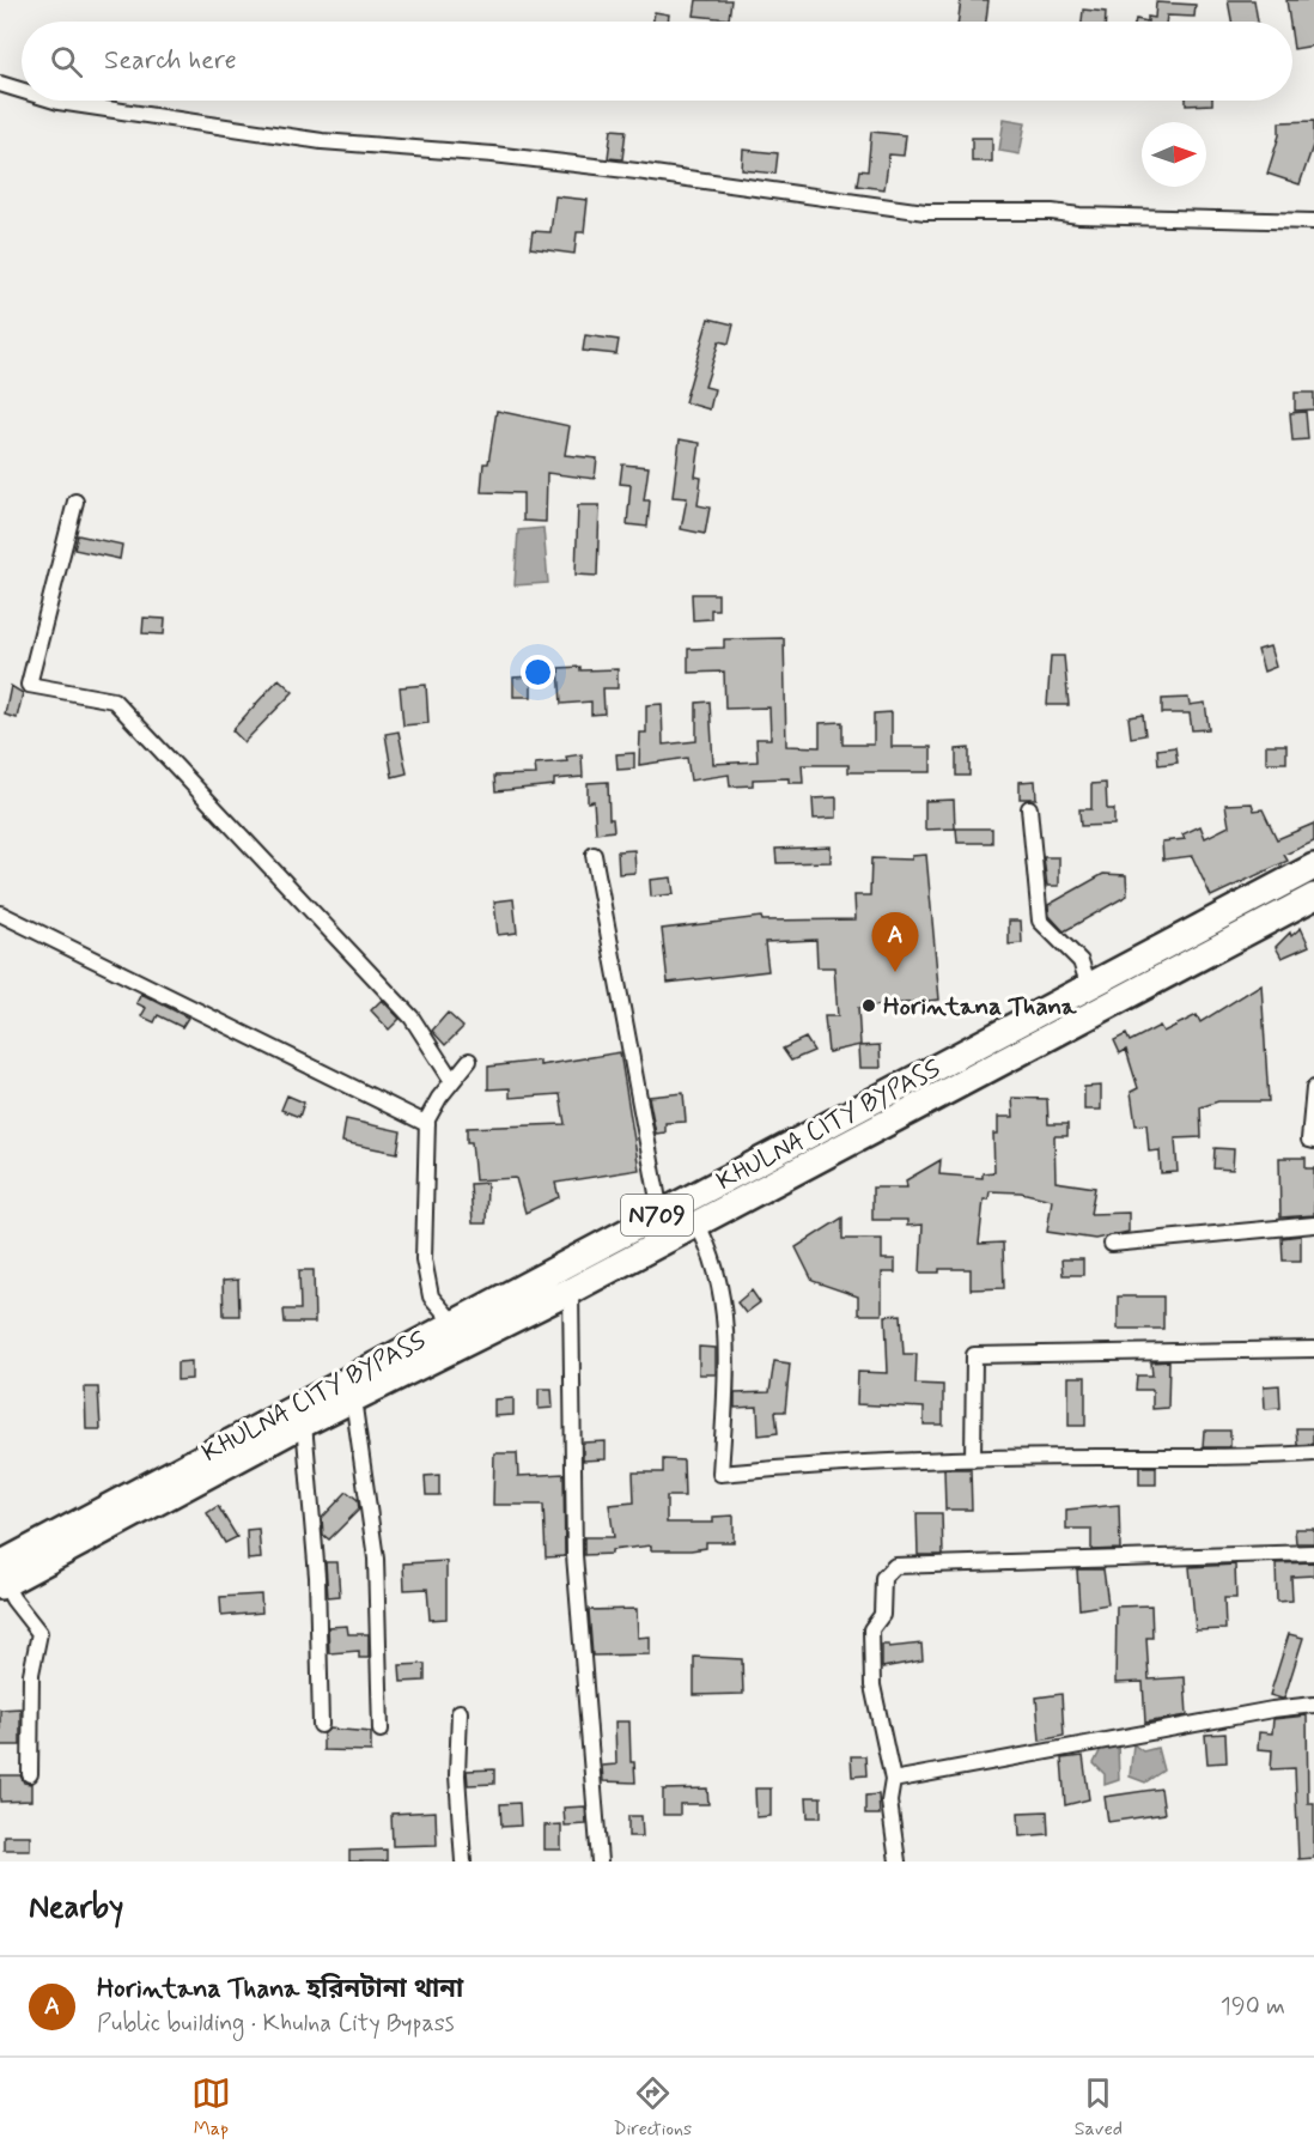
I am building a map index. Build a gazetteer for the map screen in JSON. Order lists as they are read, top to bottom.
{
  "streets": {
    "highway": ["KHULNA CITY BYPASS", "N709"]
  },
  "places": ["Horintana Thana"],
  "north": "right",
  "page": {
    "search": "Search here",
    "pins": "A",
    "heading": "Nearby",
    "list": [
      {
        "mark": "A",
        "name": "Horintana Thana হরিনটানা থানা",
        "note": "Public building · Khulna City Bypass",
        "value": "190 m"
      }
    ],
    "nav": ["Map", "Directions", "Saved"]
  }
}
